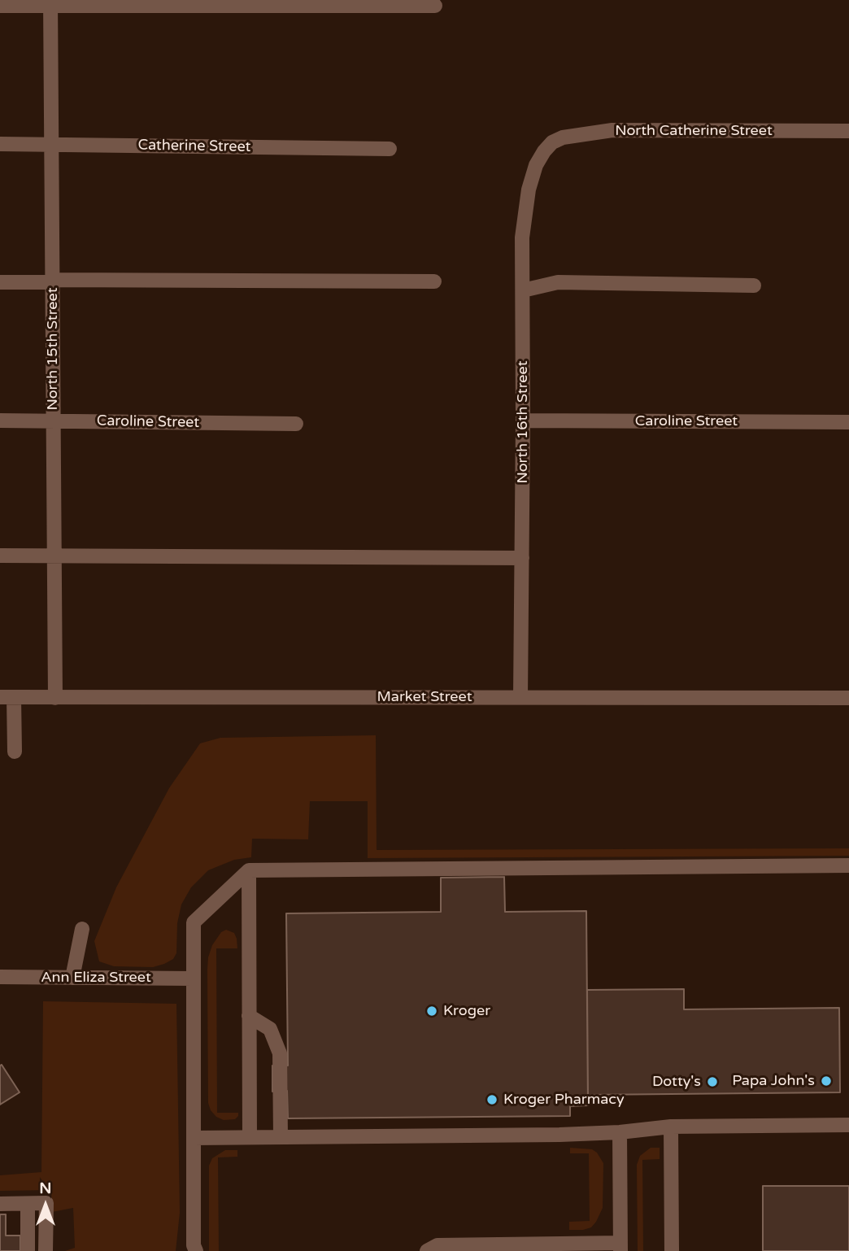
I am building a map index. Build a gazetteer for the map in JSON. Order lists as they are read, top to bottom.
{
  "streets": {
    "street": [
      "North Catherine Street",
      "Catherine Street",
      "North 15th Street",
      "Caroline Street",
      "North 16th Street",
      "Market Street",
      "Ann Eliza Street"
    ]
  },
  "crossings": [
    ["North Catherine Street", "North 16th Street"],
    ["Catherine Street", "North 15th Street"],
    ["North 15th Street", "Caroline Street"],
    ["North 15th Street", "Market Street"],
    ["Caroline Street", "North 16th Street"],
    ["North 16th Street", "Market Street"]
  ],
  "places": [
    "Kroger",
    "Papa John's",
    "Dotty's",
    "Kroger Pharmacy"
  ],
  "north": "top"
}
